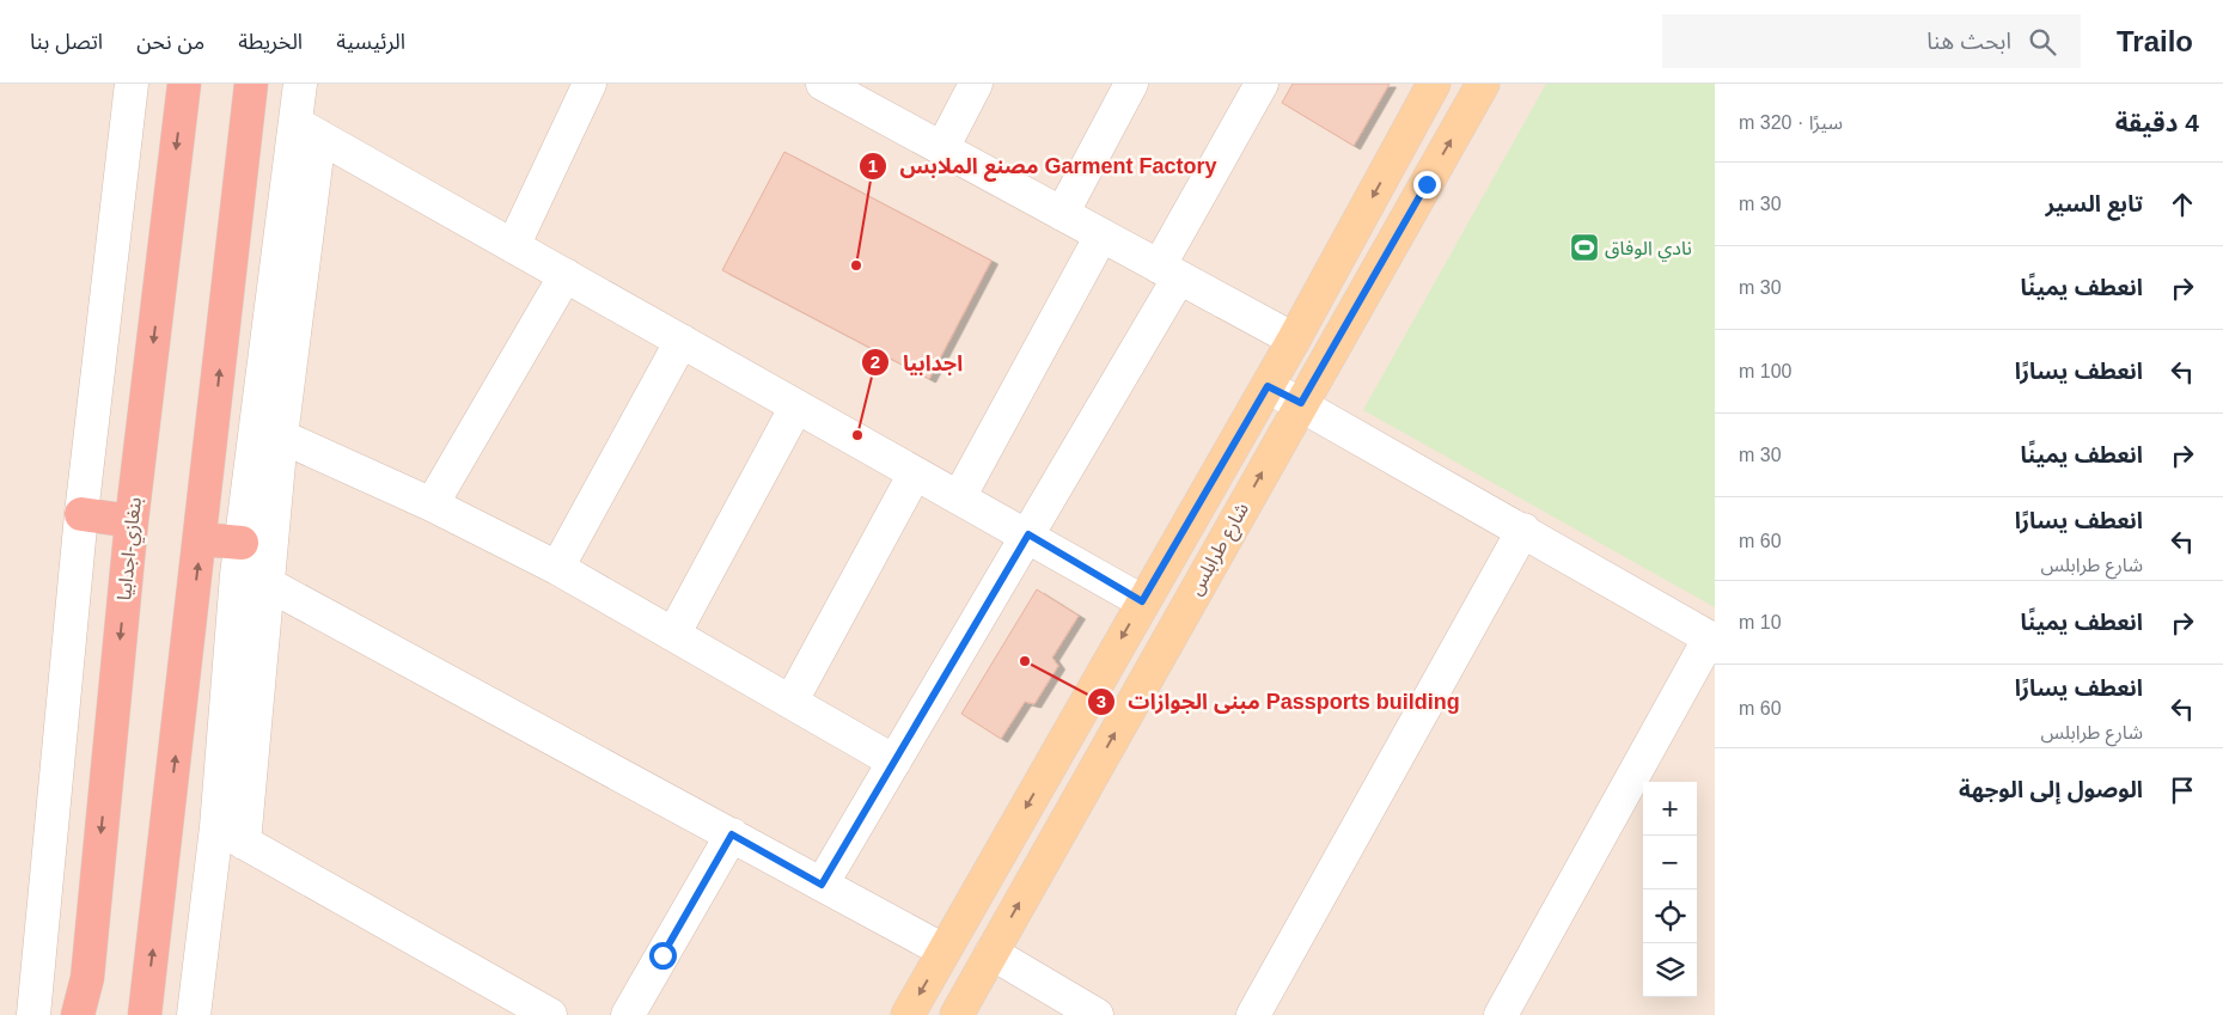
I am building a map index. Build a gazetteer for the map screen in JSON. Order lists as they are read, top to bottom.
{
  "streets": {
    "highway": ["بنغازي-اجدابيا"],
    "main road": ["شارع طرابلس"]
  },
  "places": {
    "sports": ["نادي الوفاق"],
    "other": ["مصنع الملابس Garment Factory", "اجدابيا", "مبنى الجوازات Passports building"]
  },
  "page": {
    "header": "Trailo",
    "search": "ابحث هنا",
    "nav": [
      "الرئيسية",
      "الخريطة",
      "من نحن",
      "اتصل بنا"
    ],
    "heading": ["4 دقيقة", "سيرًا · 320 m"],
    "list": [
      ["تابع السير", "30 m"],
      ["انعطف يمينًا", "30 m"],
      ["انعطف يسارًا", "100 m"],
      ["انعطف يمينًا", "30 m"],
      ["انعطف يسارًا", "شارع طرابلس", "60 m"],
      ["انعطف يمينًا", "10 m"],
      ["انعطف يسارًا", "شارع طرابلس", "60 m"],
      "الوصول إلى الوجهة"
    ],
    "map_buttons": ["+", "−"]
  }
}
